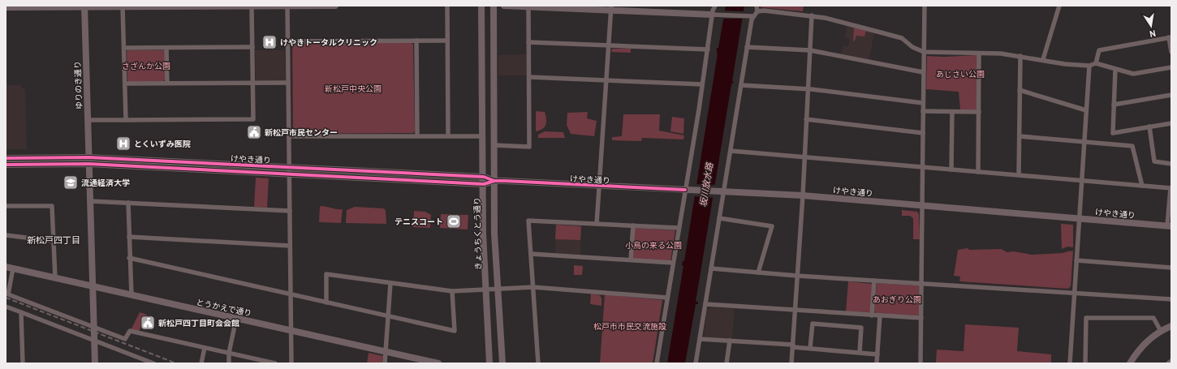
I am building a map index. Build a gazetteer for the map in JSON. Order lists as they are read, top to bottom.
{
  "streets": {
    "street": [
      "ゆりのき通り",
      "けやき通り",
      "きょうちくとう通り",
      "とうかえで通り"
    ]
  },
  "crossings": [
    ["ゆりのき通り", "けやき通り"],
    ["ゆりのき通り", "とうかえで通り"],
    ["けやき通り", "きょうちくとう通り"]
  ],
  "districts": ["新松戸四丁目"],
  "water": ["坂川放水路"],
  "parks": [
    "さざんか公園",
    "あじさい公園",
    "新松戸中央公園",
    "小鳥の来る公園",
    "あおぎり公園",
    "松戸市市民交流施設"
  ],
  "places": {
    "hospital": ["けやきトータルクリニック", "とくいずみ医院"],
    "public building": ["新松戸市民センター", "新松戸四丁目町会会館"],
    "school or university": ["流通経済大学"],
    "sports": ["テニスコート"]
  },
  "north": "bottom"
}
